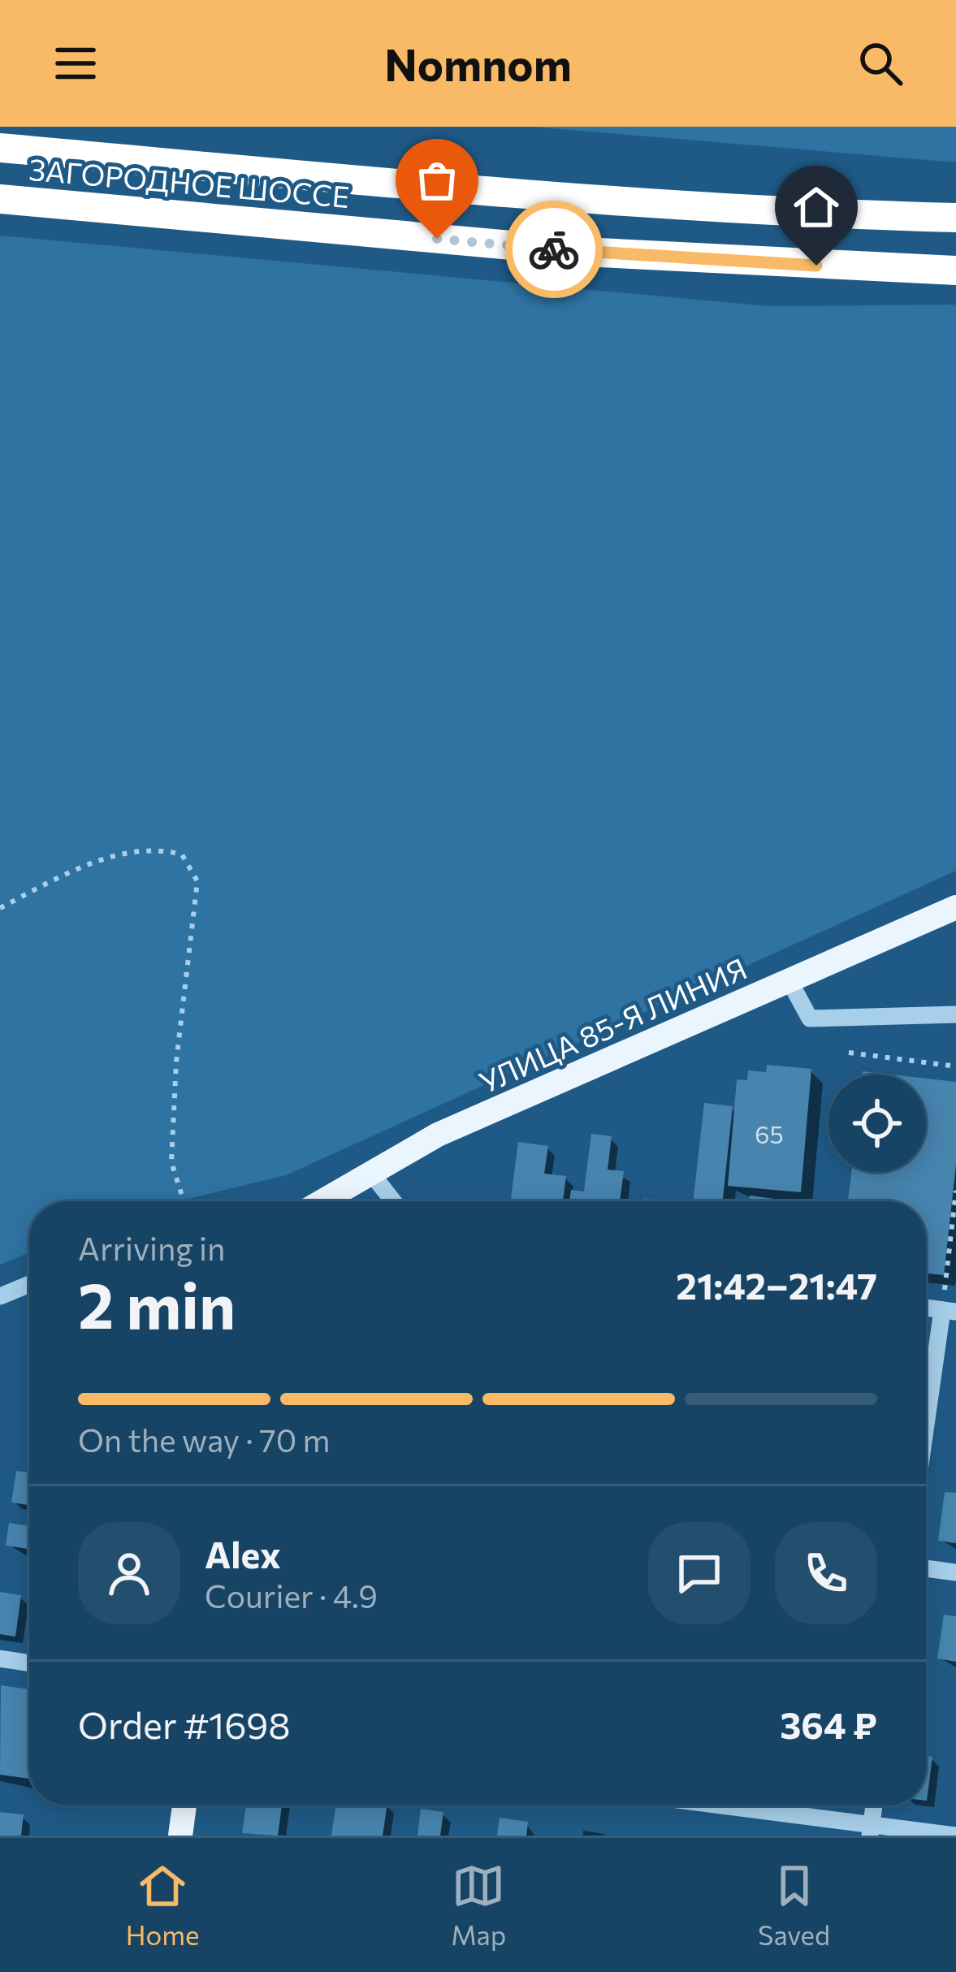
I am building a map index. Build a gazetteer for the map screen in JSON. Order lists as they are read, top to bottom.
{
  "streets": {
    "highway": ["ЗАГОРОДНОЕ ШОССЕ"],
    "main road": ["УЛИЦА 85-Я ЛИНИЯ"]
  },
  "house_numbers": ["65"],
  "page": {
    "header": "Nomnom",
    "heading": ["2 min", "Arriving in", "21:42–21:47"],
    "panel": [
      "Alex",
      "Courier · 4.9",
      "Order #1698",
      "364 ₽"
    ],
    "bar": "On the way · 70 m",
    "tabs": ["Home", "Map", "Saved"]
  }
}
